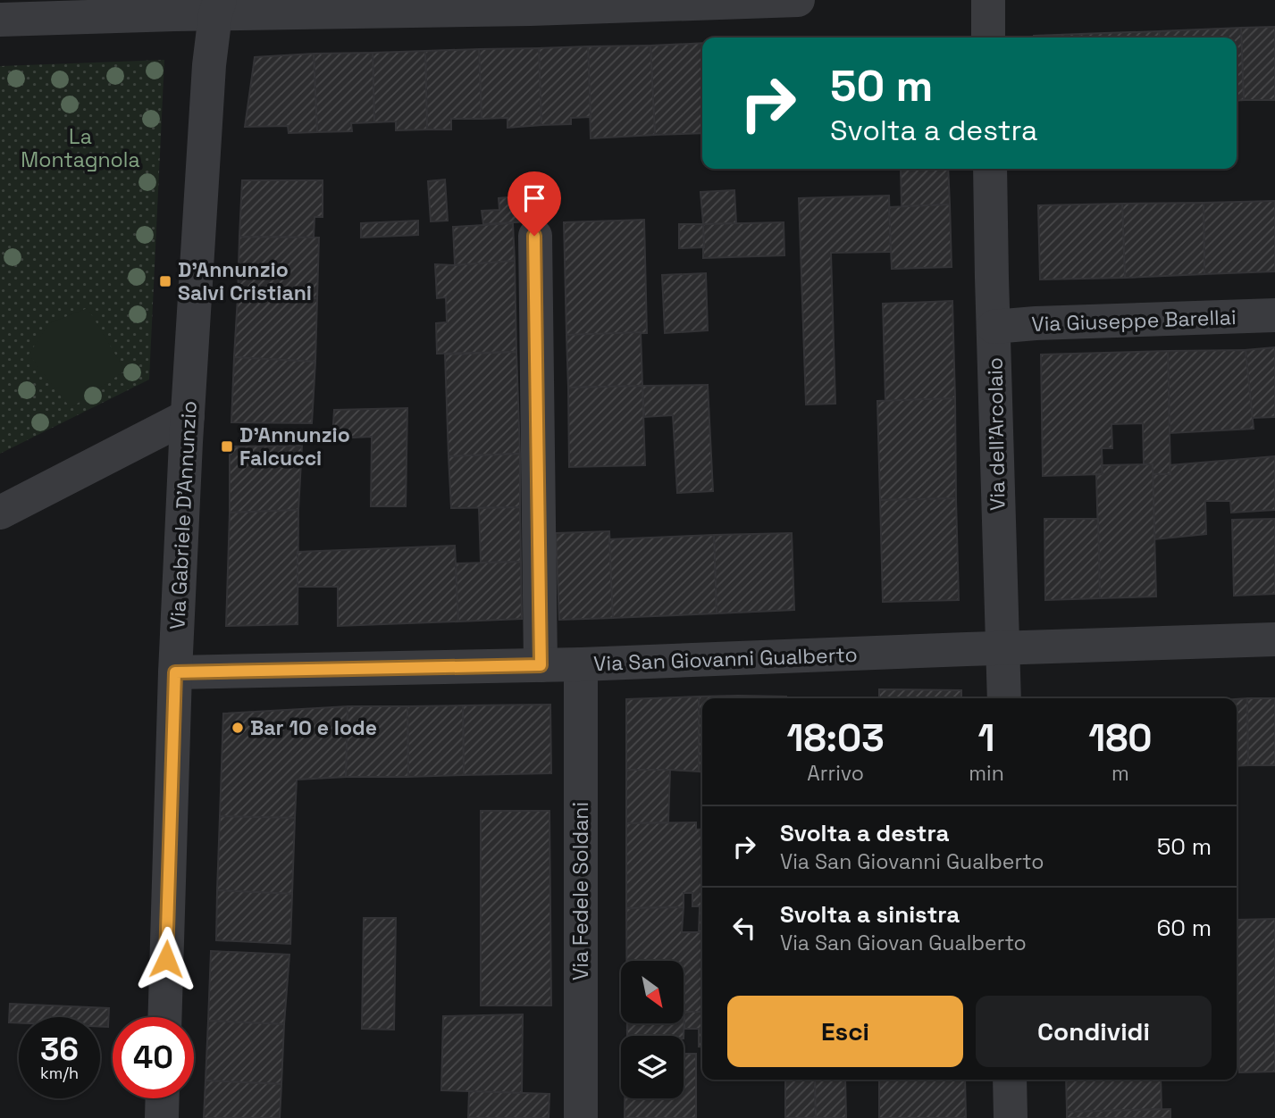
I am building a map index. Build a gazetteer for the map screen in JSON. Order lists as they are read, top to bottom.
{
  "streets": {
    "street": [
      "Via Giuseppe Barellai",
      "Via dell'Arcolaio",
      "Via Gabriele D'Annunzio",
      "Via San Giovanni Gualberto",
      "Via Fedele Soldani"
    ]
  },
  "crossings": [
    ["Via Giuseppe Barellai", "Via dell'Arcolaio"],
    ["Via dell'Arcolaio", "Via San Giovanni Gualberto"],
    ["Via Gabriele D'Annunzio", "Via San Giovanni Gualberto"],
    ["Via San Giovanni Gualberto", "Via Fedele Soldani"]
  ],
  "parks": ["La Montagnola"],
  "places": {
    "transit": ["D'Annunzio Salvi Cristiani", "D'Annunzio Falcucci"],
    "other": ["Bar 10 e lode"]
  },
  "north": "bottom right",
  "page": {
    "turn": ["50 m", "Svolta a destra"],
    "eta": [
      "18:03",
      "Arrivo",
      "1",
      "min",
      "180",
      "m"
    ],
    "list": [
      {
        "name": "Svolta a destra",
        "note": "Via San Giovanni Gualberto",
        "value": "50 m"
      },
      {
        "name": "Svolta a sinistra",
        "note": "Via San Giovan Gualberto",
        "value": "60 m"
      }
    ],
    "buttons": ["Esci", "Condividi"],
    "speed": "36 km/h",
    "limit": "40"
  }
}
